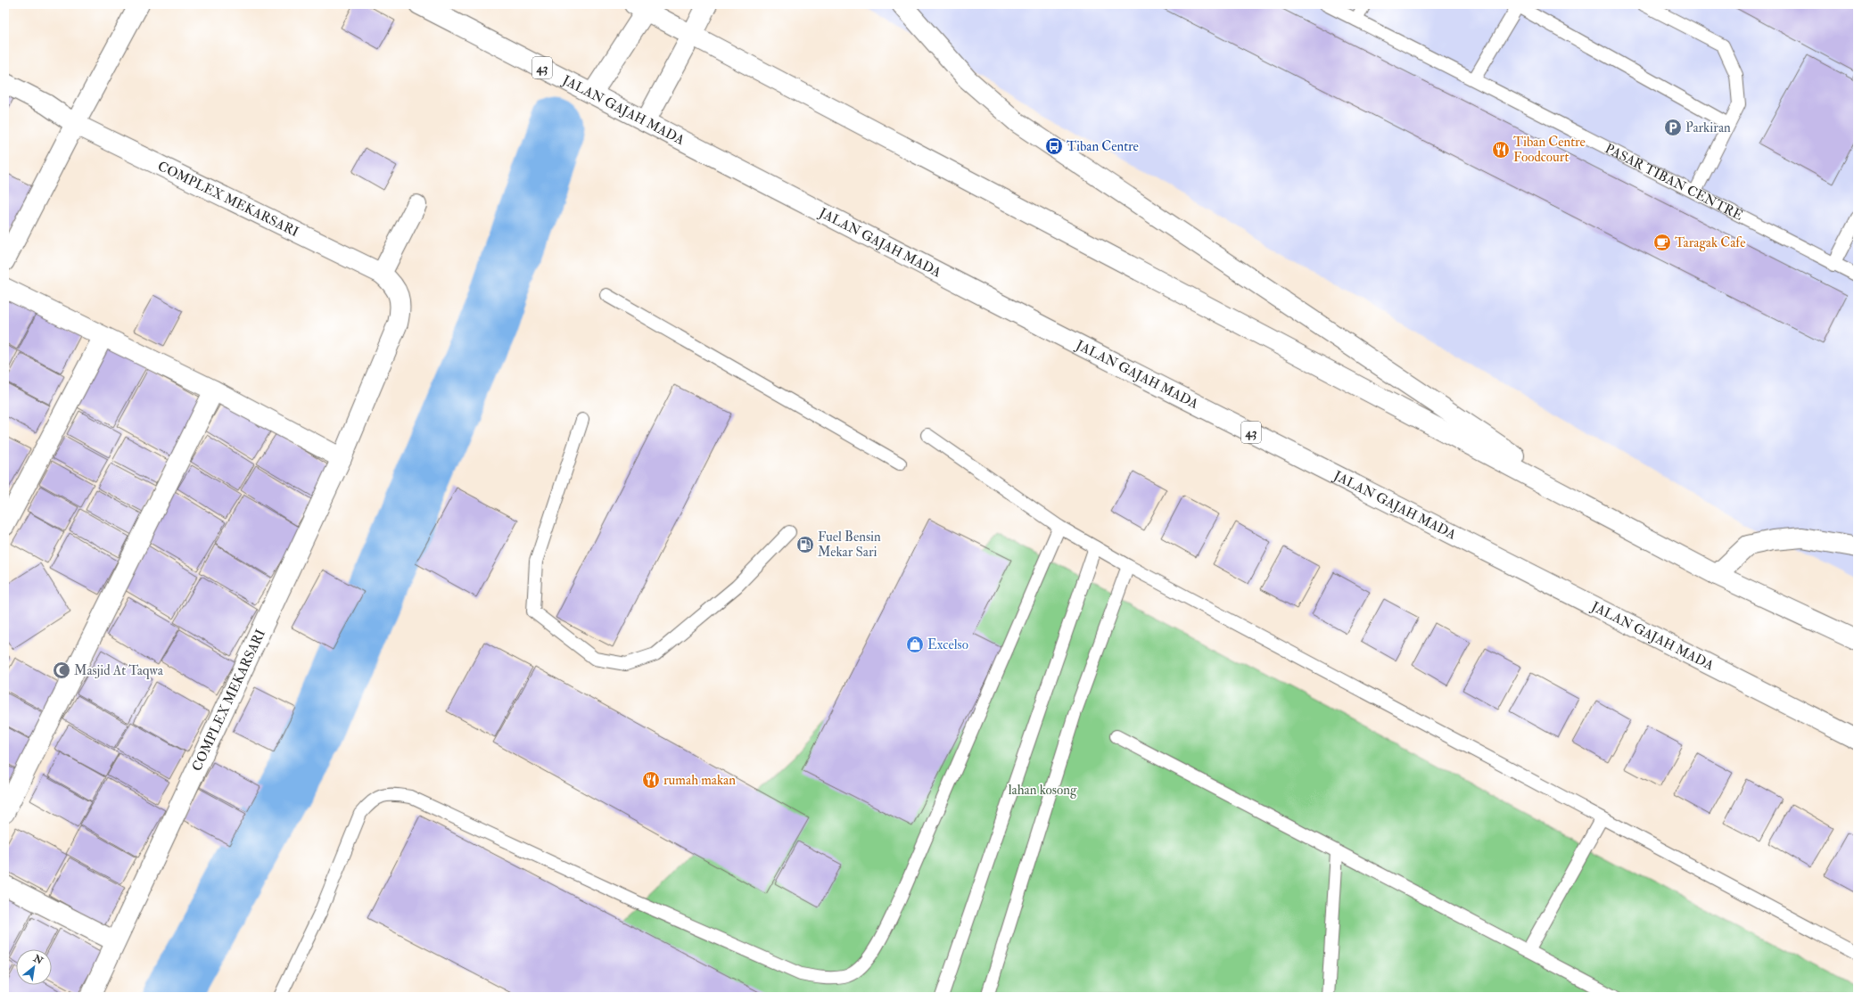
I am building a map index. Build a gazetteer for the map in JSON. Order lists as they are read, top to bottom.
{
  "streets": {
    "main road": ["43", "JALAN GAJAH MADA", "COMPLEX MEKARSARI"],
    "lane": ["PASAR TIBAN CENTRE"]
  },
  "parks": ["lahan kosong"],
  "places": {
    "parking": ["Parkiran"],
    "bus stop": ["Tiban Centre"],
    "restaurant": ["Tiban Centre Foodcourt", "rumah makan"],
    "cafe": ["Taragak Cafe"],
    "fuel station": ["Fuel Bensin Mekar Sari"],
    "shop": ["Excelso"],
    "mosque": ["Masjid At Taqwa"]
  },
  "north": "top right"
}
